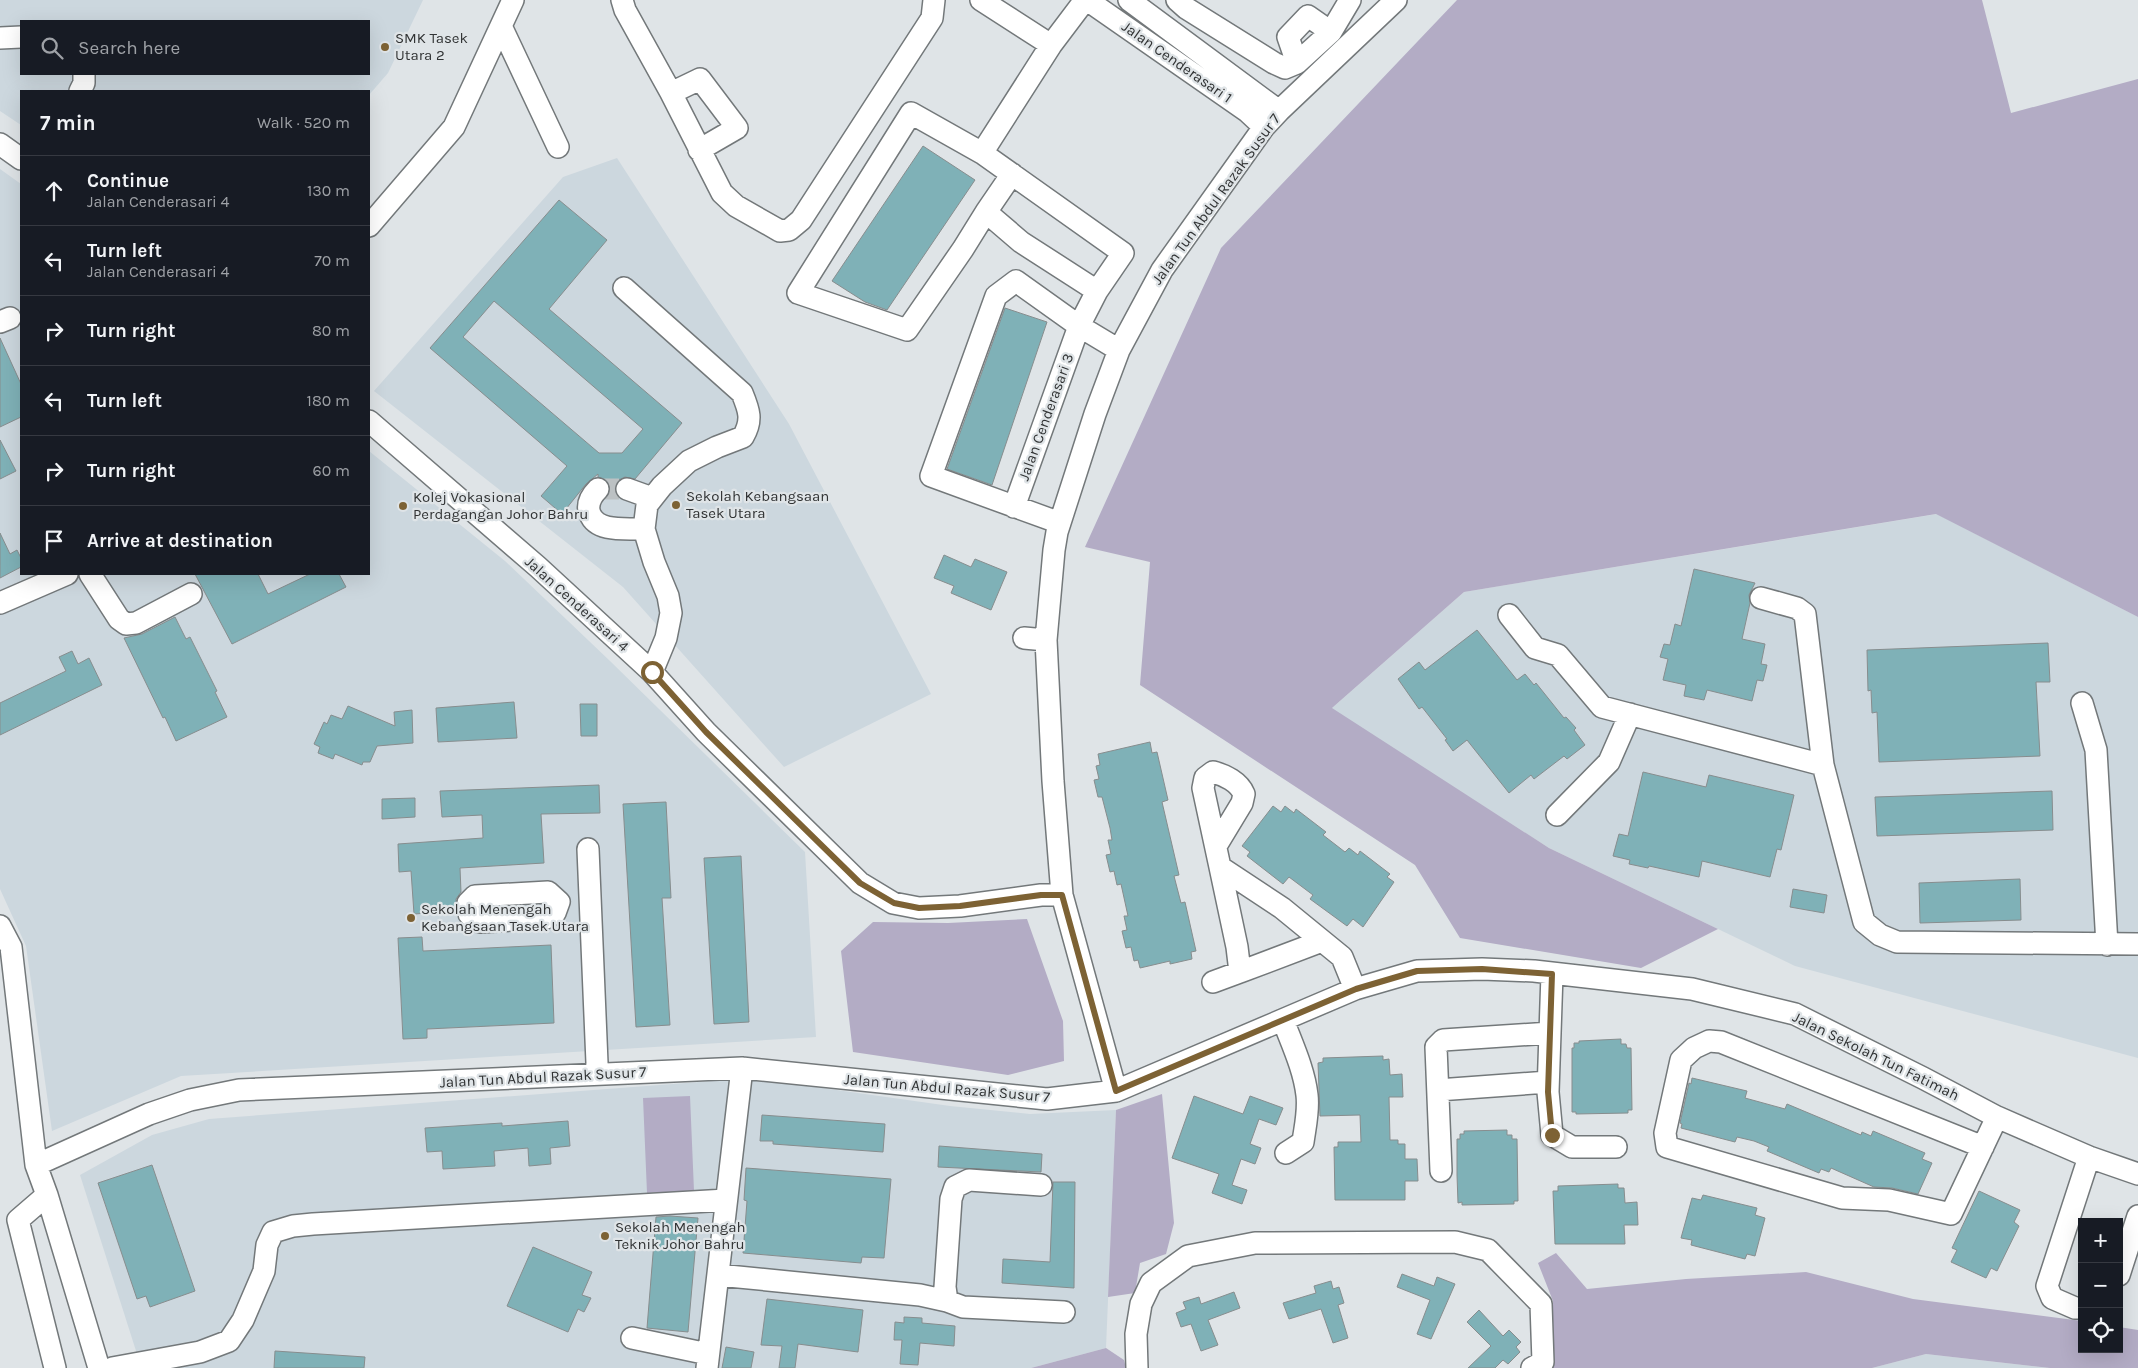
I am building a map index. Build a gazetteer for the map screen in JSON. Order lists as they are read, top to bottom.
{
  "streets": {
    "street": [
      "Jalan Cenderasari 1",
      "Jalan Tun Abdul Razak Susur 7",
      "Jalan Cenderasari 3",
      "Jalan Cenderasari 4",
      "Jalan Sekolah Tun Fatimah"
    ]
  },
  "crossings": [
    ["Jalan Cenderasari 1", "Jalan Tun Abdul Razak Susur 7"],
    ["Jalan Tun Abdul Razak Susur 7", "Jalan Cenderasari 4"],
    ["Jalan Tun Abdul Razak Susur 7", "Jalan Sekolah Tun Fatimah"]
  ],
  "places": [
    "SMK Tasek Utara 2",
    "Sekolah Kebangsaan Tasek Utara",
    "Kolej Vokasional Perdagangan Johor Bahru",
    "Sekolah Menengah Kebangsaan Tasek Utara",
    "Sekolah Menengah Teknik Johor Bahru"
  ],
  "page": {
    "search": "Search here",
    "heading": ["7 min", "Walk · 520 m"],
    "list": [
      ["Continue", "Jalan Cenderasari 4", "130 m"],
      ["Turn left", "Jalan Cenderasari 4", "70 m"],
      ["Turn right", "80 m"],
      ["Turn left", "180 m"],
      ["Turn right", "60 m"],
      "Arrive at destination"
    ],
    "map_buttons": ["+", "−"]
  }
}
